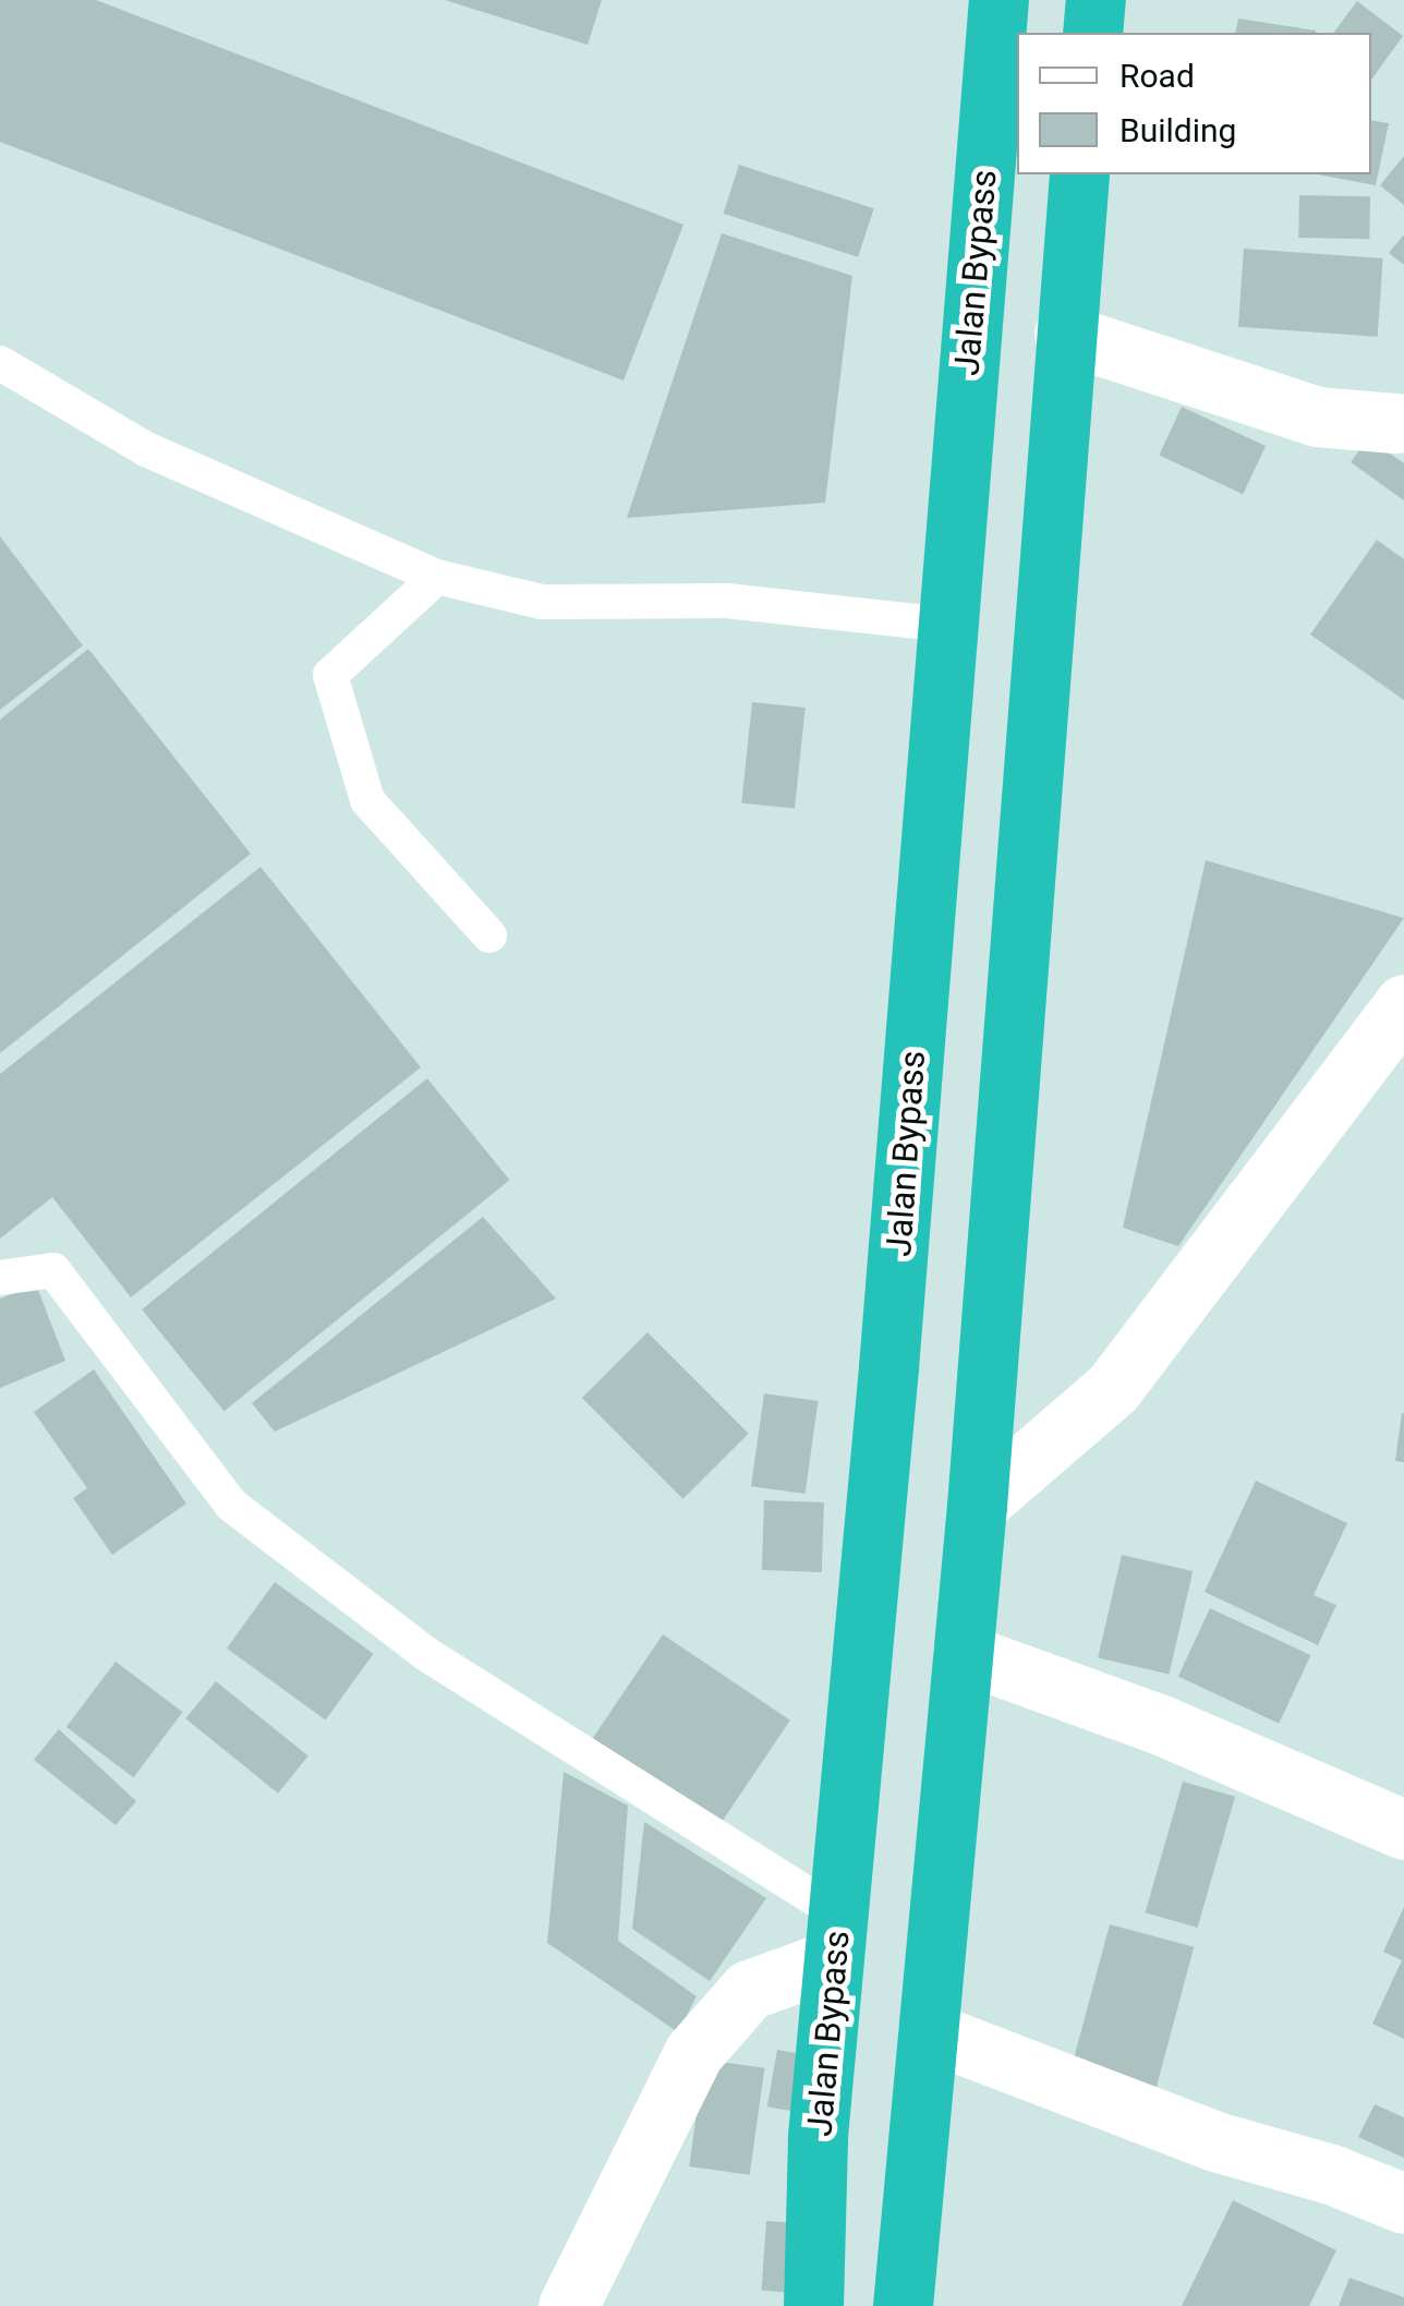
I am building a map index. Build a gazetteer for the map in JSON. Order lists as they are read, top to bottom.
{
  "streets": {
    "highway": ["Jalan Bypass"]
  },
  "legend": ["Road", "Building"]
}
